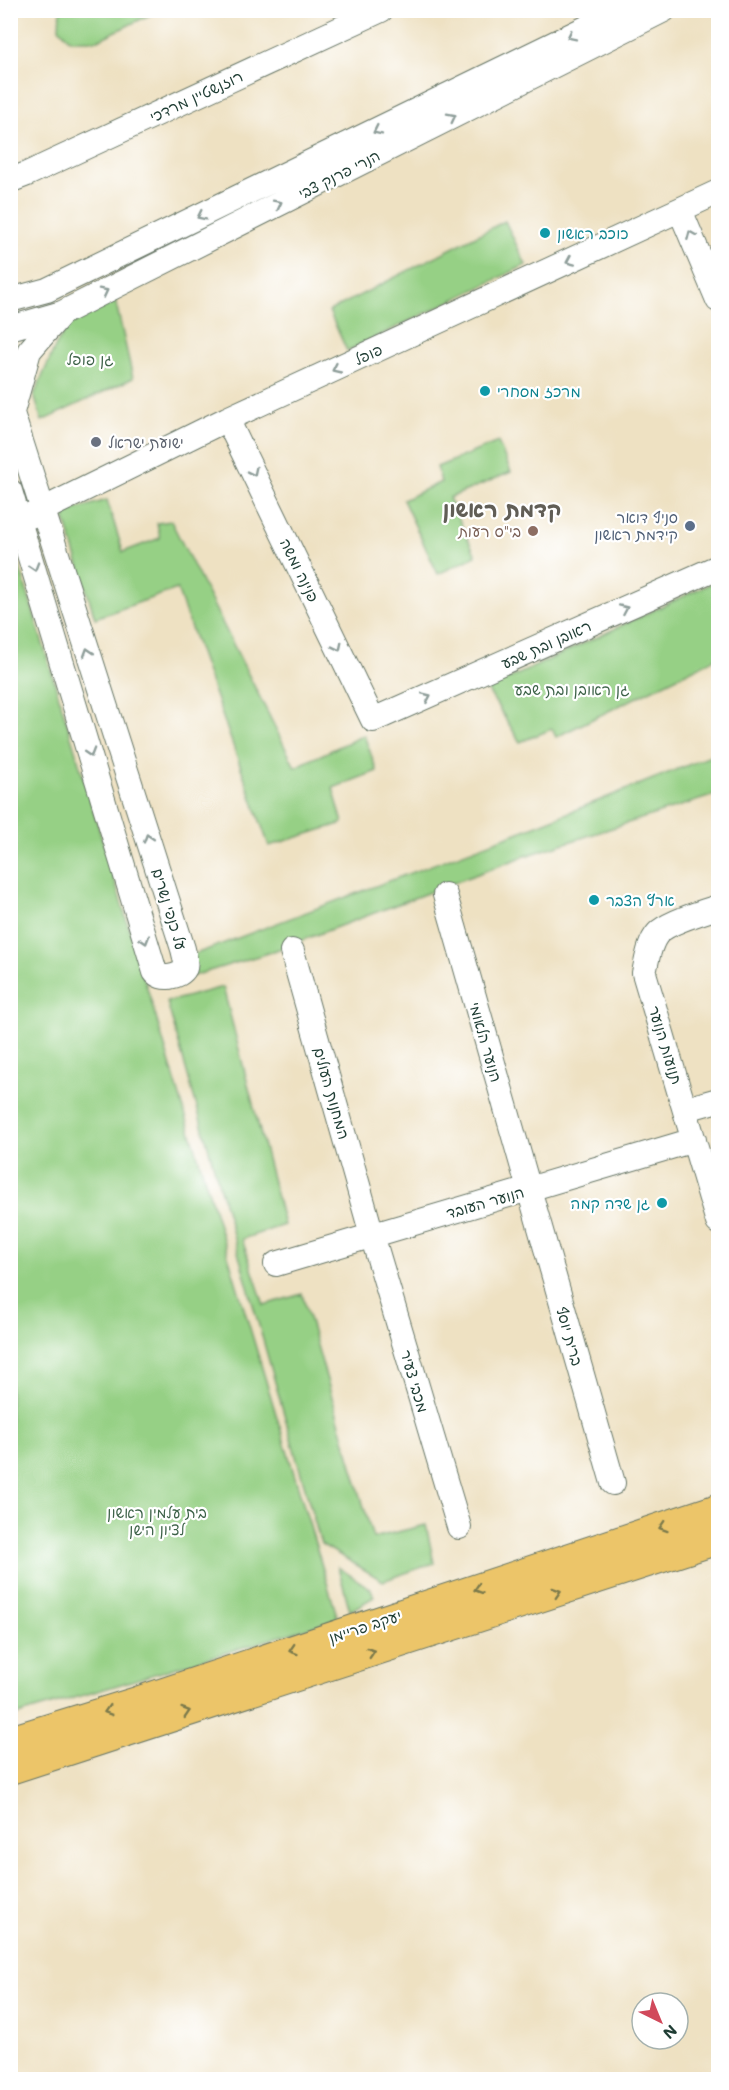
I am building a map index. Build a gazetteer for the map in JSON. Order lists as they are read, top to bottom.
{
  "streets": {
    "main road": ["יעקב פריימן"],
    "street": [
      "רוזנשטיין מרדכי",
      "הנרי פרנק צבי",
      "פופל",
      "פנינה ומשה",
      "ראובן ובת שבע",
      "על כנפי נשרים",
      "הנוער הלאומי",
      "תנועות הנוער",
      "המחנות העולים",
      "הנוער העובד",
      "ברית יוסף",
      "מכבי צעיר"
    ]
  },
  "crossings": [
    ["פופל", "פנינה ומשה"],
    ["פופל", "על כנפי נשרים"],
    ["פנינה ומשה", "ראובן ובת שבע"],
    ["הנוער הלאומי", "הנוער העובד"],
    ["הנוער הלאומי", "ברית יוסף"],
    ["תנועות הנוער", "הנוער העובד"],
    ["המחנות העולים", "הנוער העובד"],
    ["המחנות העולים", "מכבי צעיר"],
    ["הנוער העובד", "ברית יוסף"],
    ["הנוער העובד", "מכבי צעיר"]
  ],
  "one_way": ["פופל", "פנינה ומשה", "ראובן ובת שבע"],
  "districts": ["קדמת ראשון"],
  "parks": ["גן פופל", "גן ראובן ובת שבע", "בית עלמין ראשון לציון הישן"],
  "places": [
    "כוכב ראשון",
    "מרכז מסחרי",
    "ישועת ישראל",
    "סניף דואר קידמת ראשון",
    "בי\"ס רעות",
    "ארץ הצבר",
    "גן שדה קמה"
  ],
  "north": "bottom right"
}
